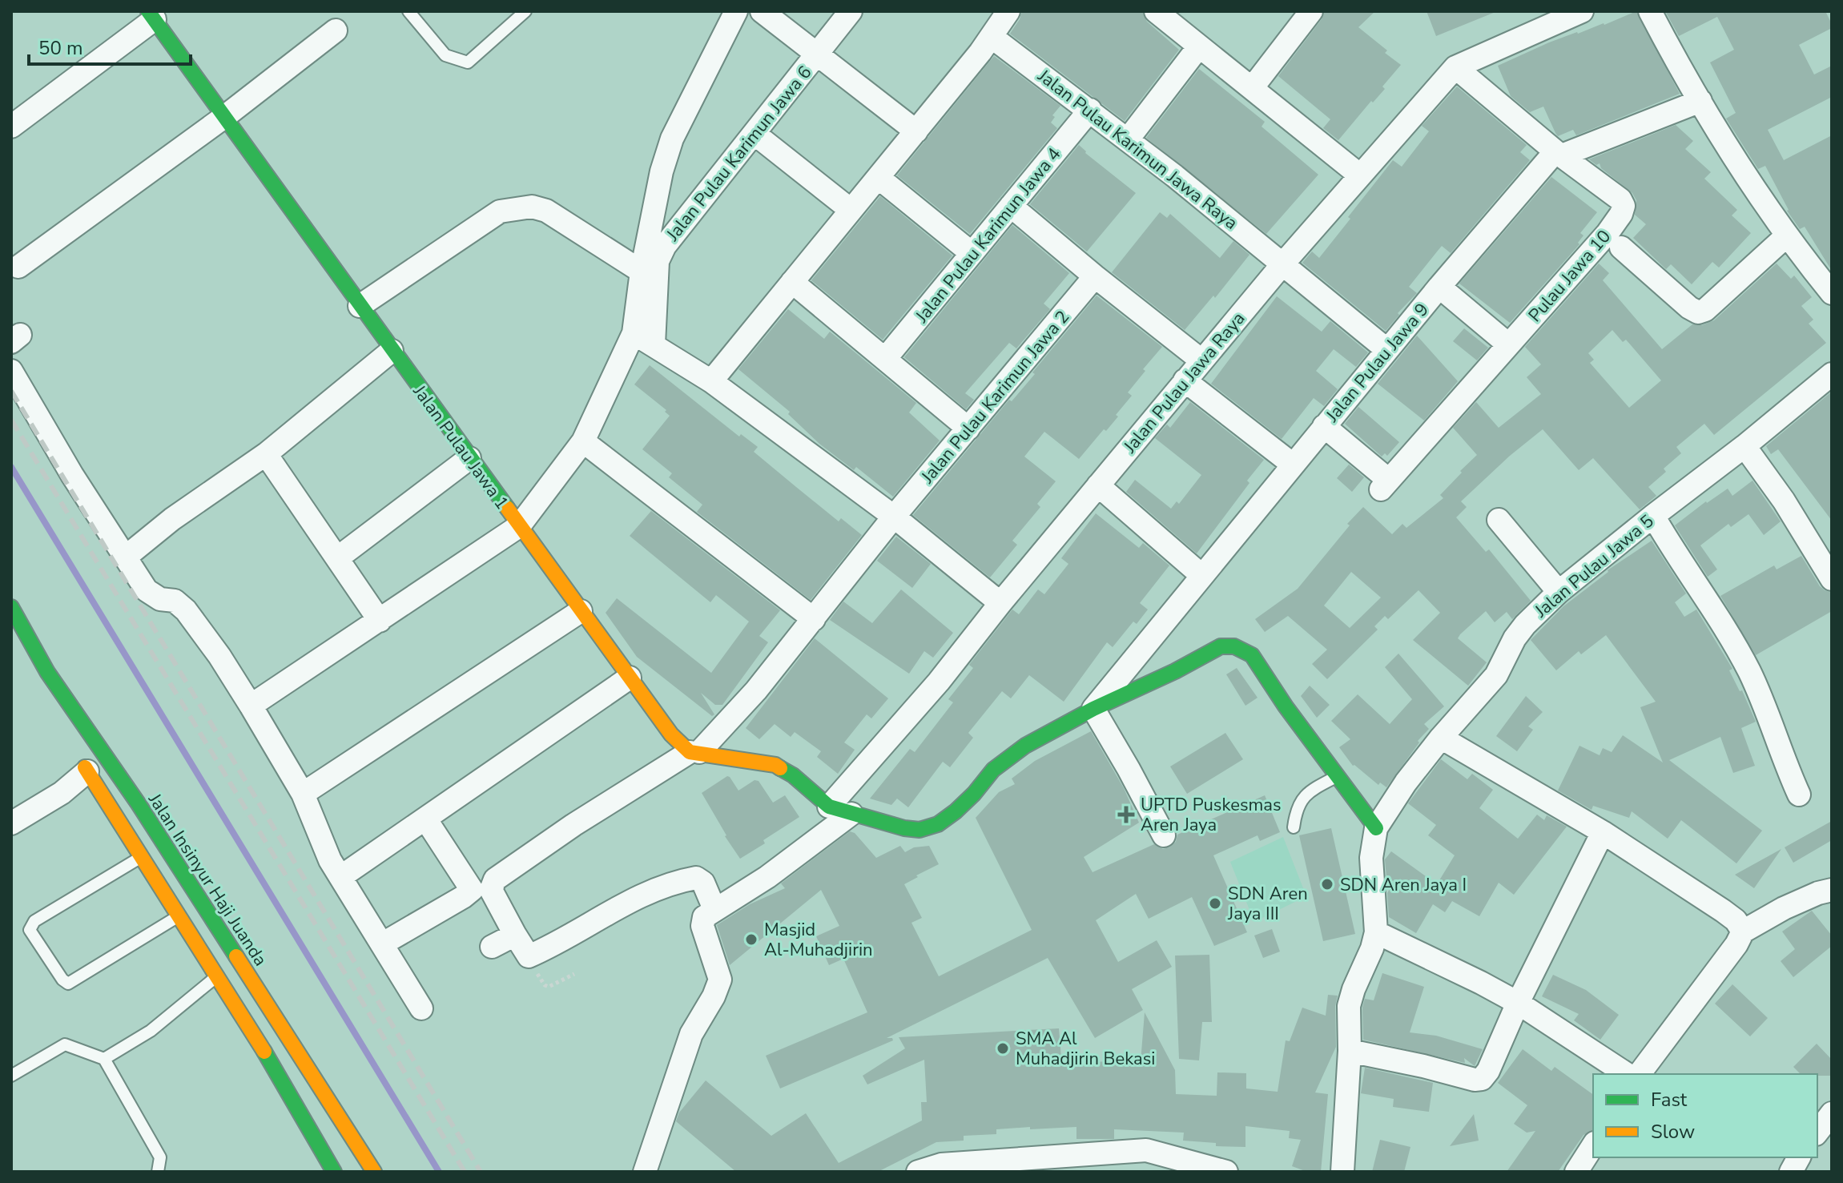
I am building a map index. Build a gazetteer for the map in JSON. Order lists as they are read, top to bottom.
{
  "streets": {
    "main road": ["Jalan Pulau Jawa 1", "Jalan Insinyur Haji Juanda"],
    "street": [
      "Jalan Pulau Karimun Jawa Raya",
      "Jalan Pulau Karimun Jawa 6",
      "Jalan Pulau Karimun Jawa 4",
      "Pulau Jawa 10",
      "Jalan Pulau Jawa 9",
      "Jalan Pulau Jawa Raya",
      "Jalan Pulau Karimun Jawa 2",
      "Jalan Pulau Jawa 5"
    ]
  },
  "crossings": [
    ["Jalan Pulau Karimun Jawa Raya", "Jalan Pulau Karimun Jawa 4"],
    ["Jalan Pulau Karimun Jawa Raya", "Jalan Pulau Jawa 9"],
    ["Jalan Pulau Karimun Jawa Raya", "Jalan Pulau Jawa Raya"],
    ["Pulau Jawa 10", "Jalan Pulau Jawa 9"],
    ["Pulau Jawa 10", "Jalan Pulau Jawa Raya"],
    ["Jalan Pulau Karimun Jawa 2", "Jalan Pulau Jawa 1"]
  ],
  "places": {
    "health": ["UPTD Puskesmas Aren Jaya"],
    "other": [
      "SDN Aren Jaya I",
      "SDN Aren Jaya III",
      "Masjid Al-Muhadjirin",
      "SMA Al Muhadjirin Bekasi"
    ]
  },
  "legend": ["Fast", "Slow"],
  "scale_bar": "50 m"
}
